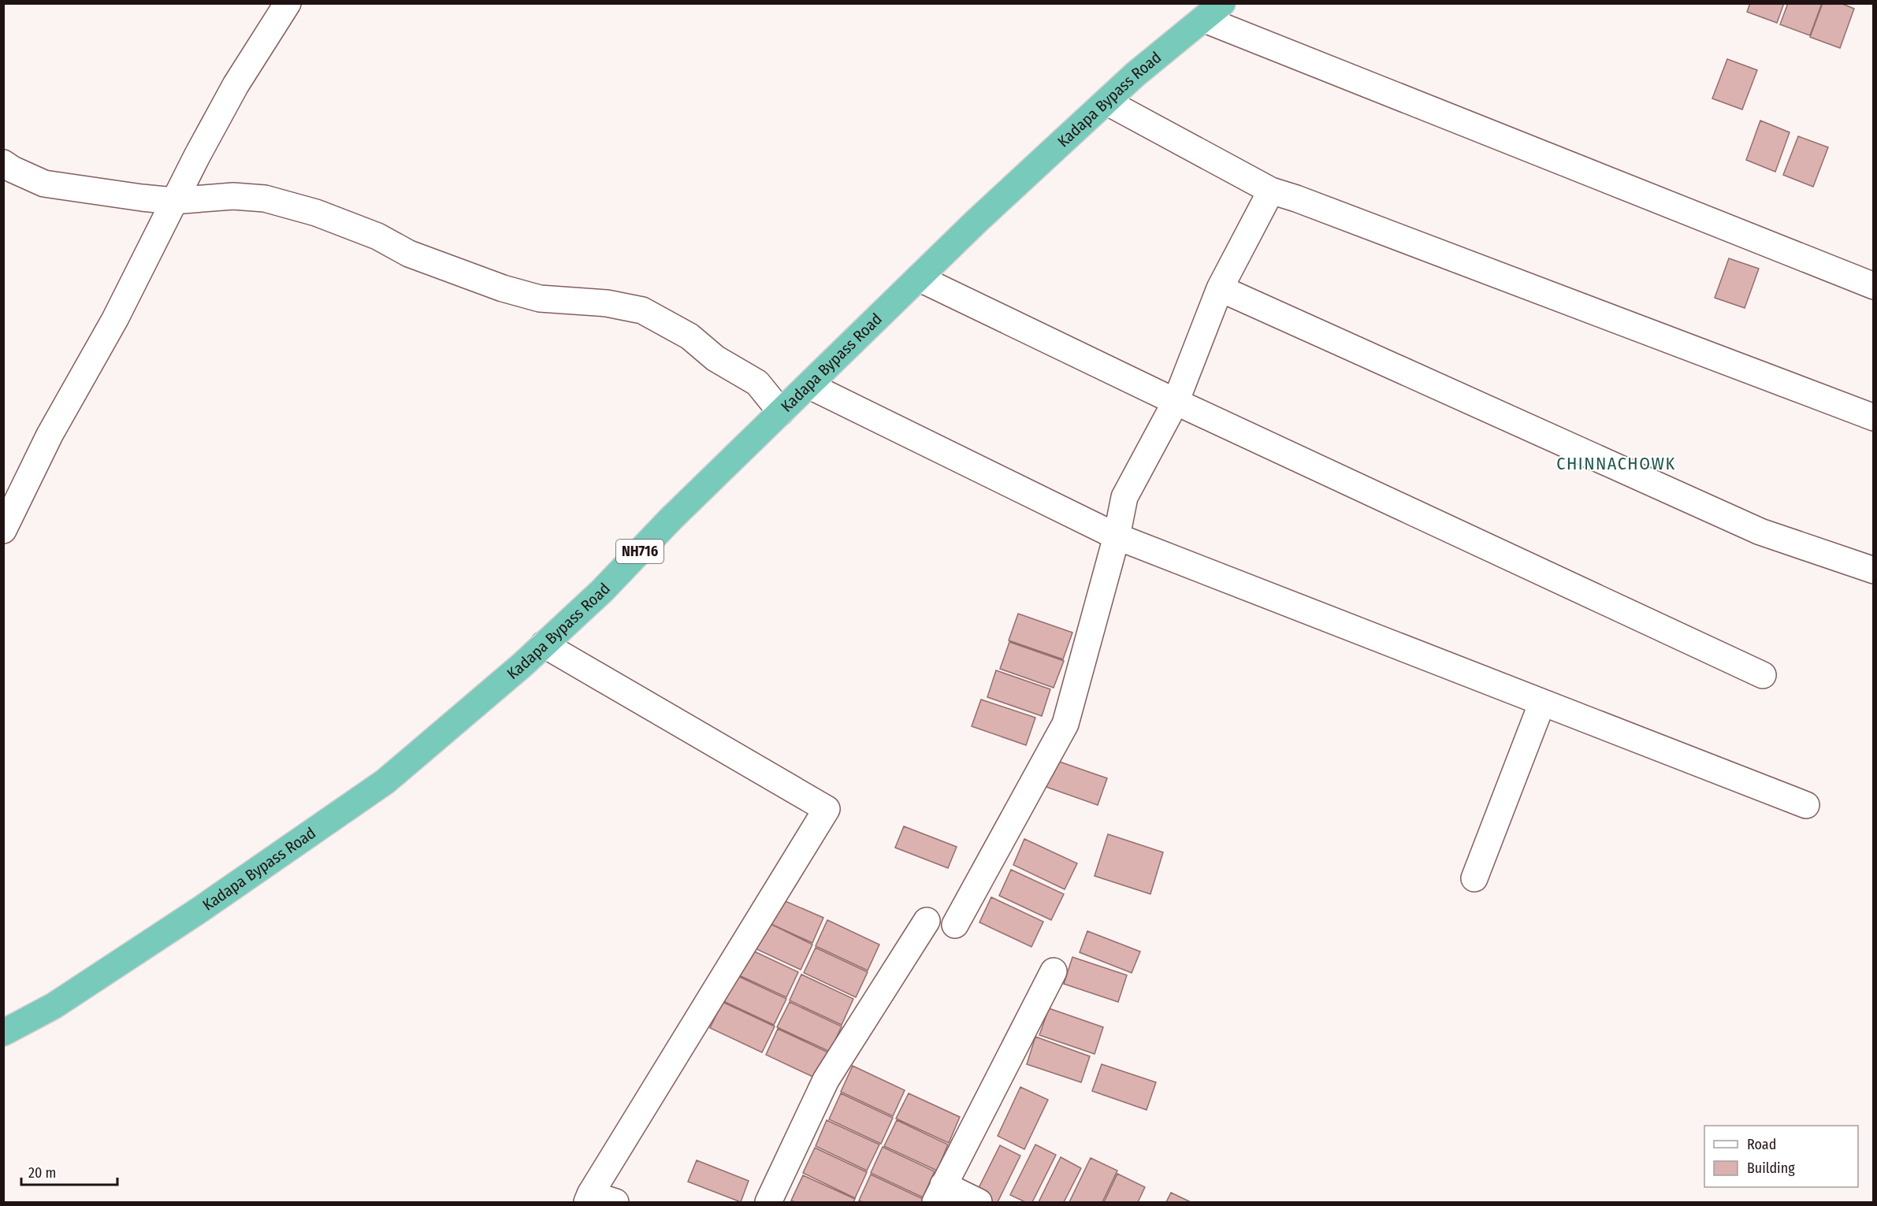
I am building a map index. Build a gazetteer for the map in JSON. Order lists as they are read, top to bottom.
{
  "streets": {
    "highway": ["Kadapa Bypass Road", "NH716"]
  },
  "districts": ["CHINNACHOWK"],
  "legend": ["Road", "Building"],
  "scale_bar": "20 m"
}
